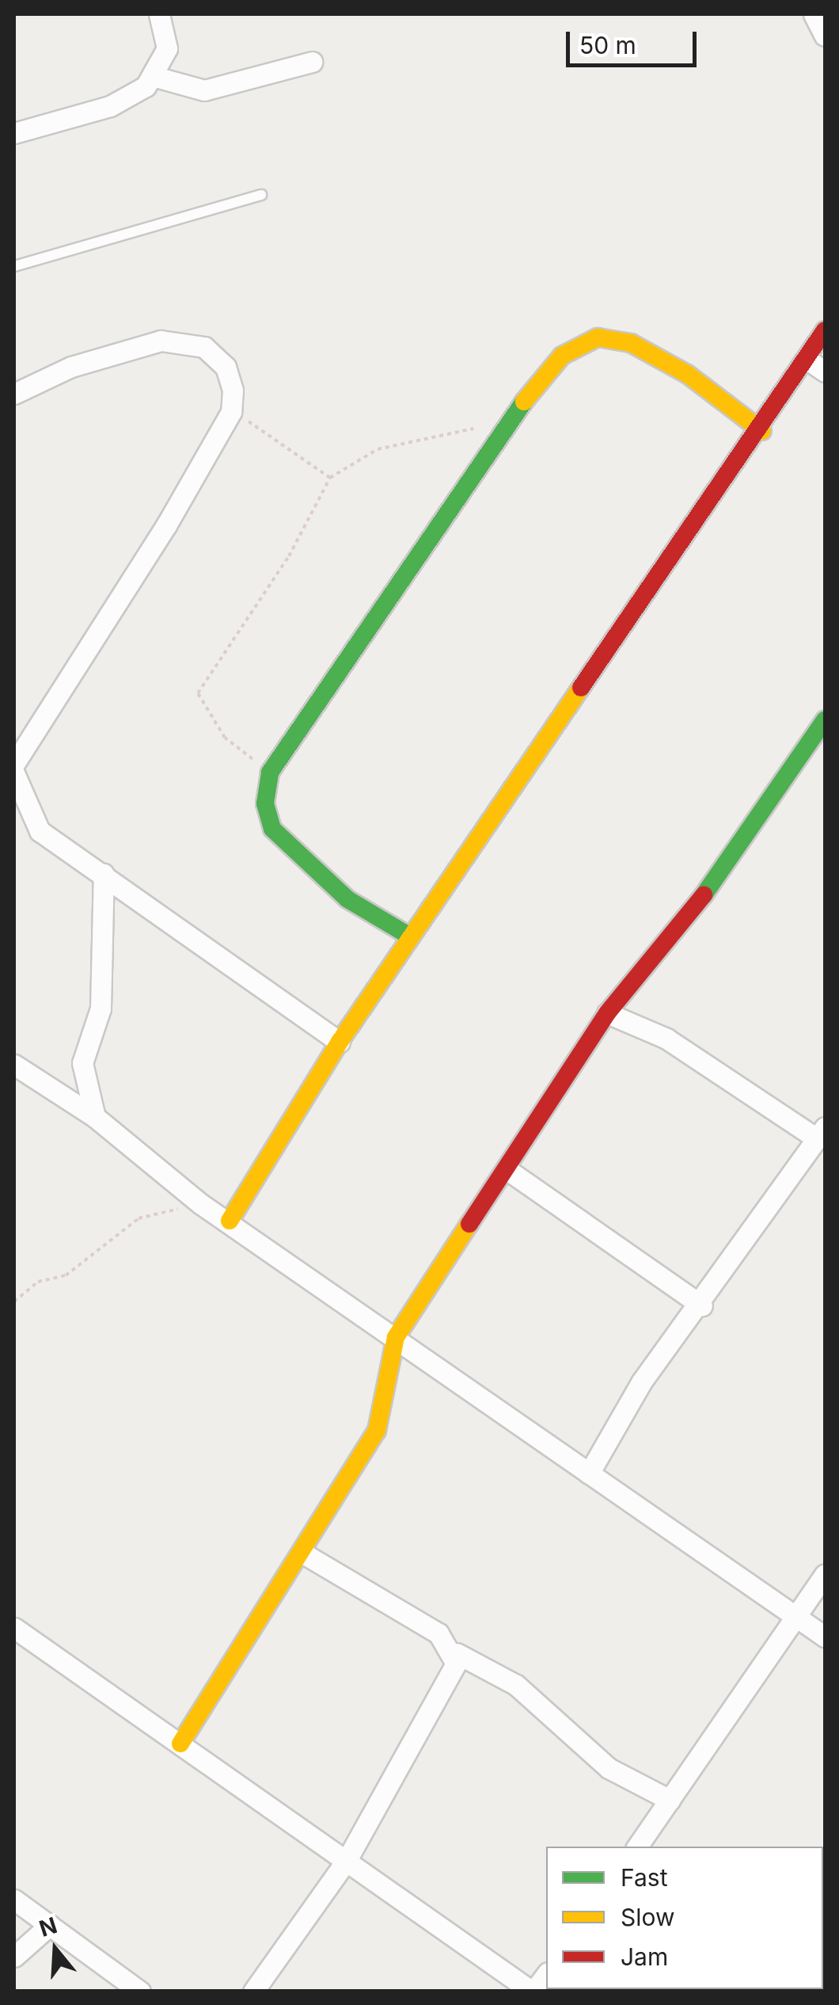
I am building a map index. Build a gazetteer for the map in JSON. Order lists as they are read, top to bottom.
{
  "legend": ["Fast", "Slow", "Jam"],
  "scale_bar": "50 m",
  "north": "top"
}
